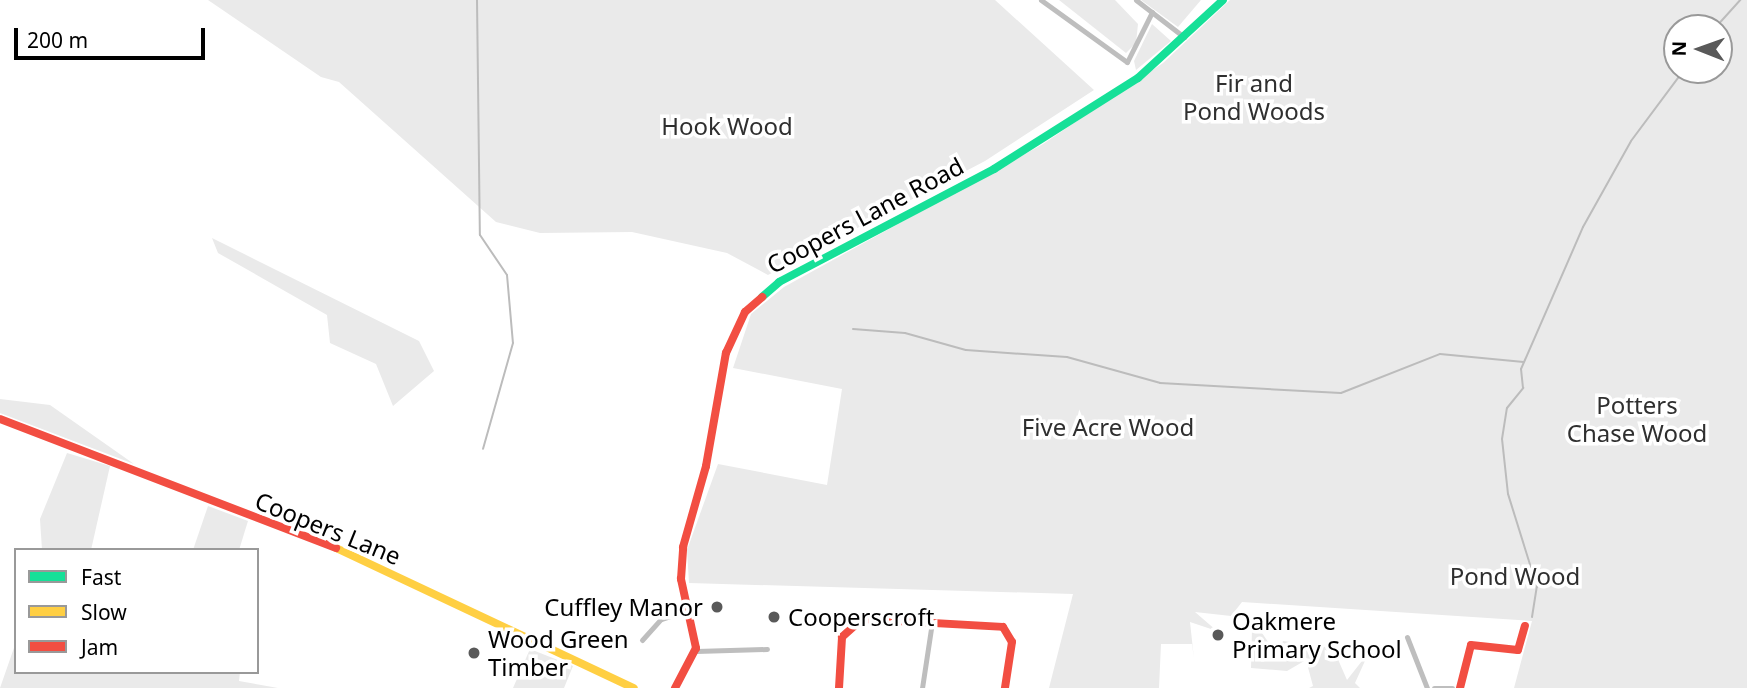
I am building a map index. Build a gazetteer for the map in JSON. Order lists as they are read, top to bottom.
{
  "streets": {
    "street": ["Coopers Lane Road", "Coopers Lane"]
  },
  "parks": [
    "Fir and Pond Woods",
    "Hook Wood",
    "Potters Chase Wood",
    "Five Acre Wood",
    "Pond Wood"
  ],
  "places": [
    "Cuffley Manor",
    "Cooperscroft",
    "Oakmere Primary School",
    "Wood Green Timber"
  ],
  "legend": ["Fast", "Slow", "Jam"],
  "scale_bar": "200 m",
  "north": "left"
}
